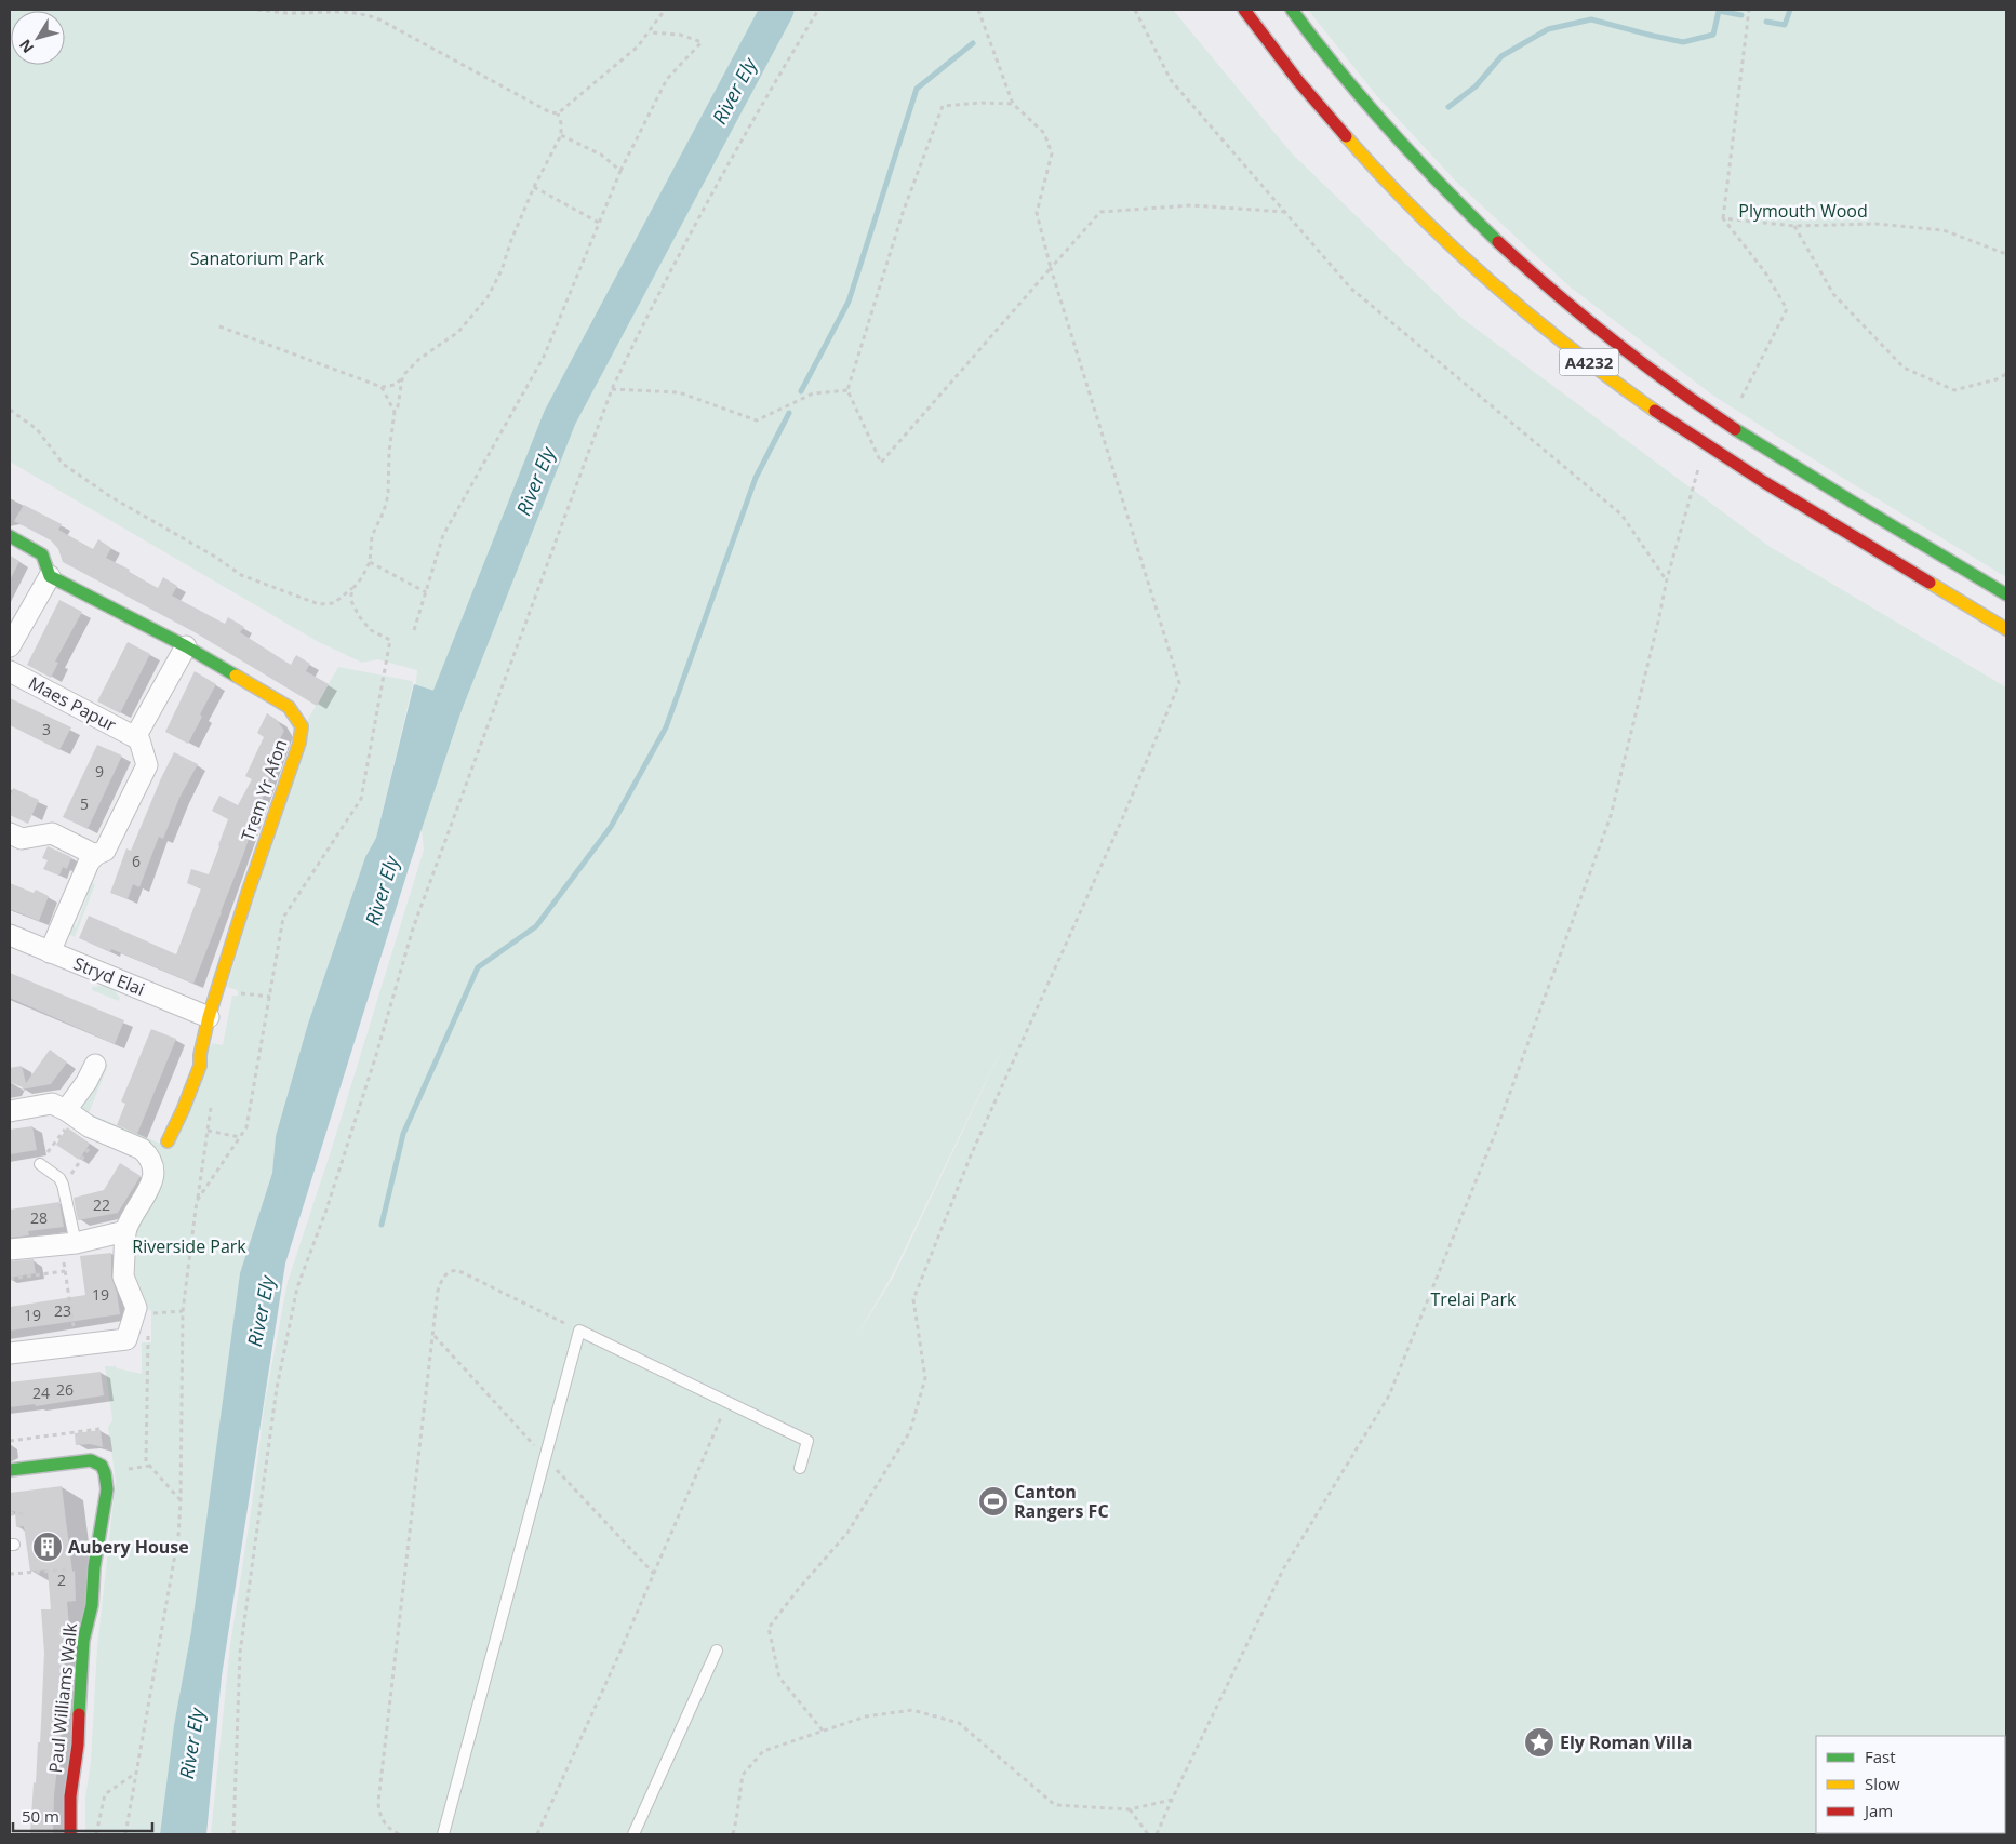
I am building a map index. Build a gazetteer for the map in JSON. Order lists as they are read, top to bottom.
{
  "streets": {
    "main road": ["A4232", "Trem Yr Afon", "Paul Williams Walk"],
    "street": ["Maes Papur", "Stryd Elai"]
  },
  "crossings": [
    ["Trem Yr Afon", "Stryd Elai"]
  ],
  "water": ["River Ely"],
  "parks": [
    "Plymouth Wood",
    "Sanatorium Park",
    "Riverside Park",
    "Trelai Park"
  ],
  "places": {
    "sports": ["Canton Rangers FC"],
    "building": ["Aubery House"],
    "place": ["Ely Roman Villa"]
  },
  "house_numbers": [
    "3",
    "9",
    "5",
    "6",
    "22",
    "28",
    "19",
    "23",
    "19",
    "26",
    "24",
    "2"
  ],
  "legend": ["Fast", "Slow", "Jam"],
  "scale_bar": "50 m",
  "north": "bottom left"
}
